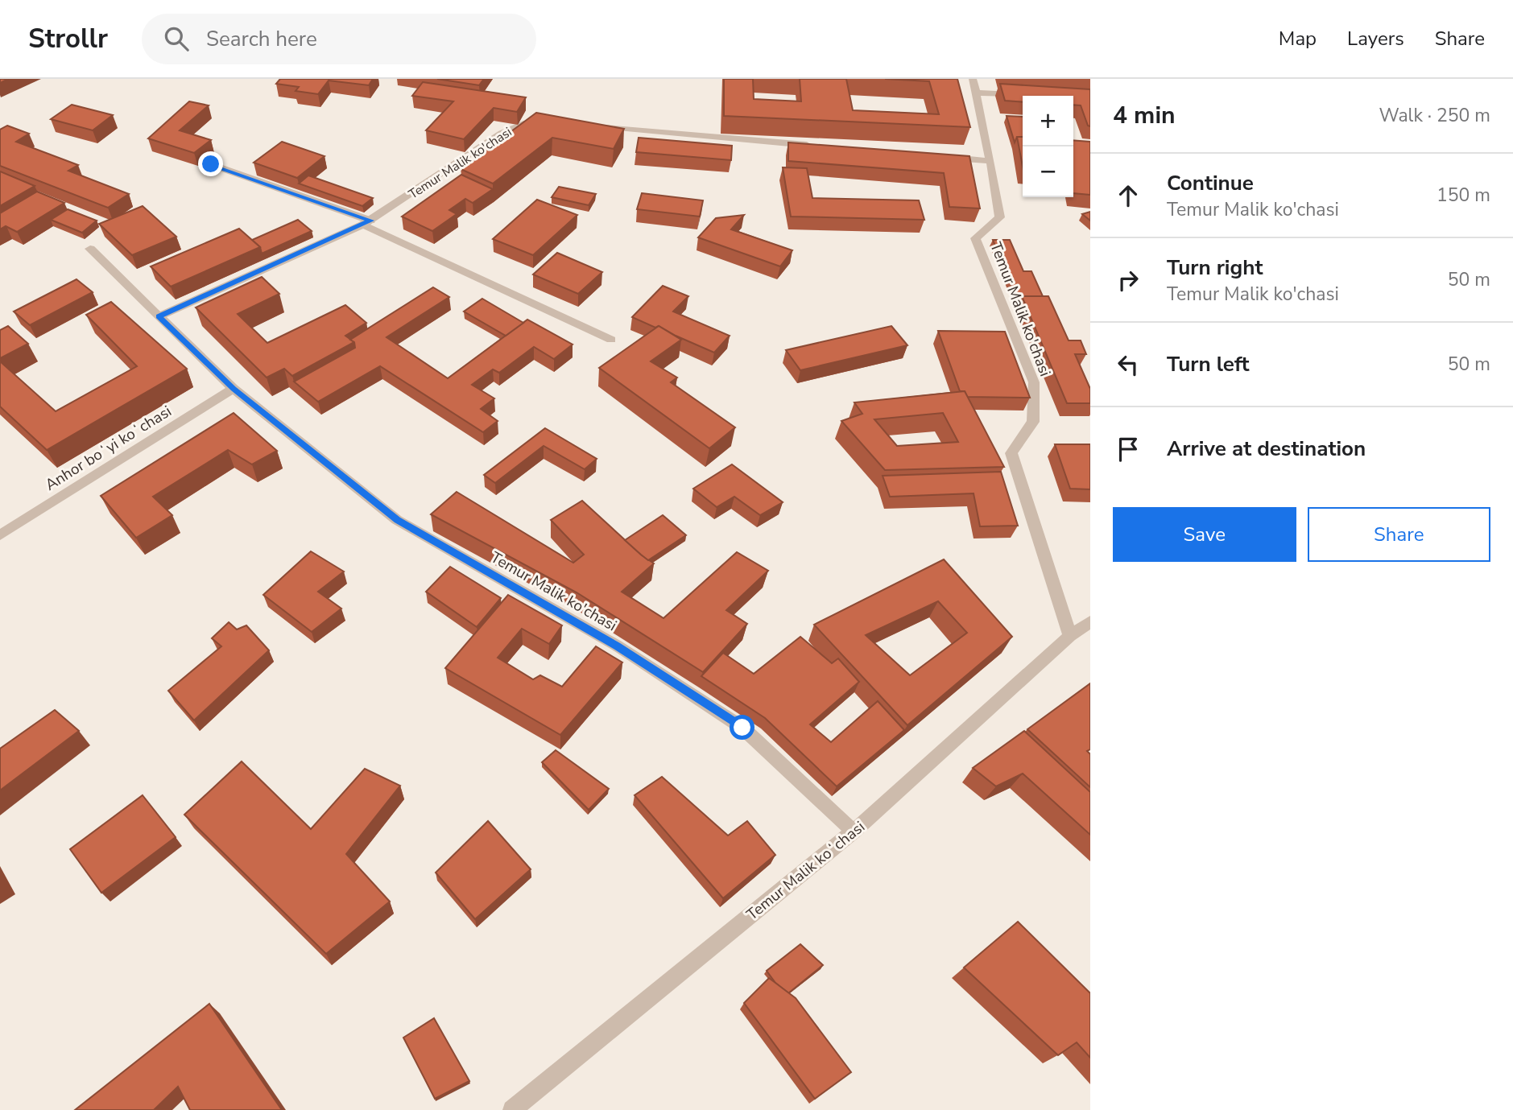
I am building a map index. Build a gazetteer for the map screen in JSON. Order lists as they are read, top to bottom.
{
  "streets": {
    "street": ["Temur Malik ko'chasi", "Anhor boʻyi koʻchasi", "Temur Malik koʻchasi"]
  },
  "crossings": [
    ["Temur Malik ko'chasi", "Anhor boʻyi koʻchasi"],
    ["Temur Malik ko'chasi", "Temur Malik koʻchasi"]
  ],
  "page": {
    "header": "Strollr",
    "search": "Search here",
    "nav": ["Map", "Layers", "Share"],
    "heading": ["4 min", "Walk · 250 m"],
    "map_buttons": ["+", "−"],
    "list": [
      ["Continue", "Temur Malik ko'chasi", "150 m"],
      ["Turn right", "Temur Malik ko'chasi", "50 m"],
      ["Turn left", "50 m"],
      "Arrive at destination"
    ],
    "buttons": ["Save", "Share"]
  }
}
